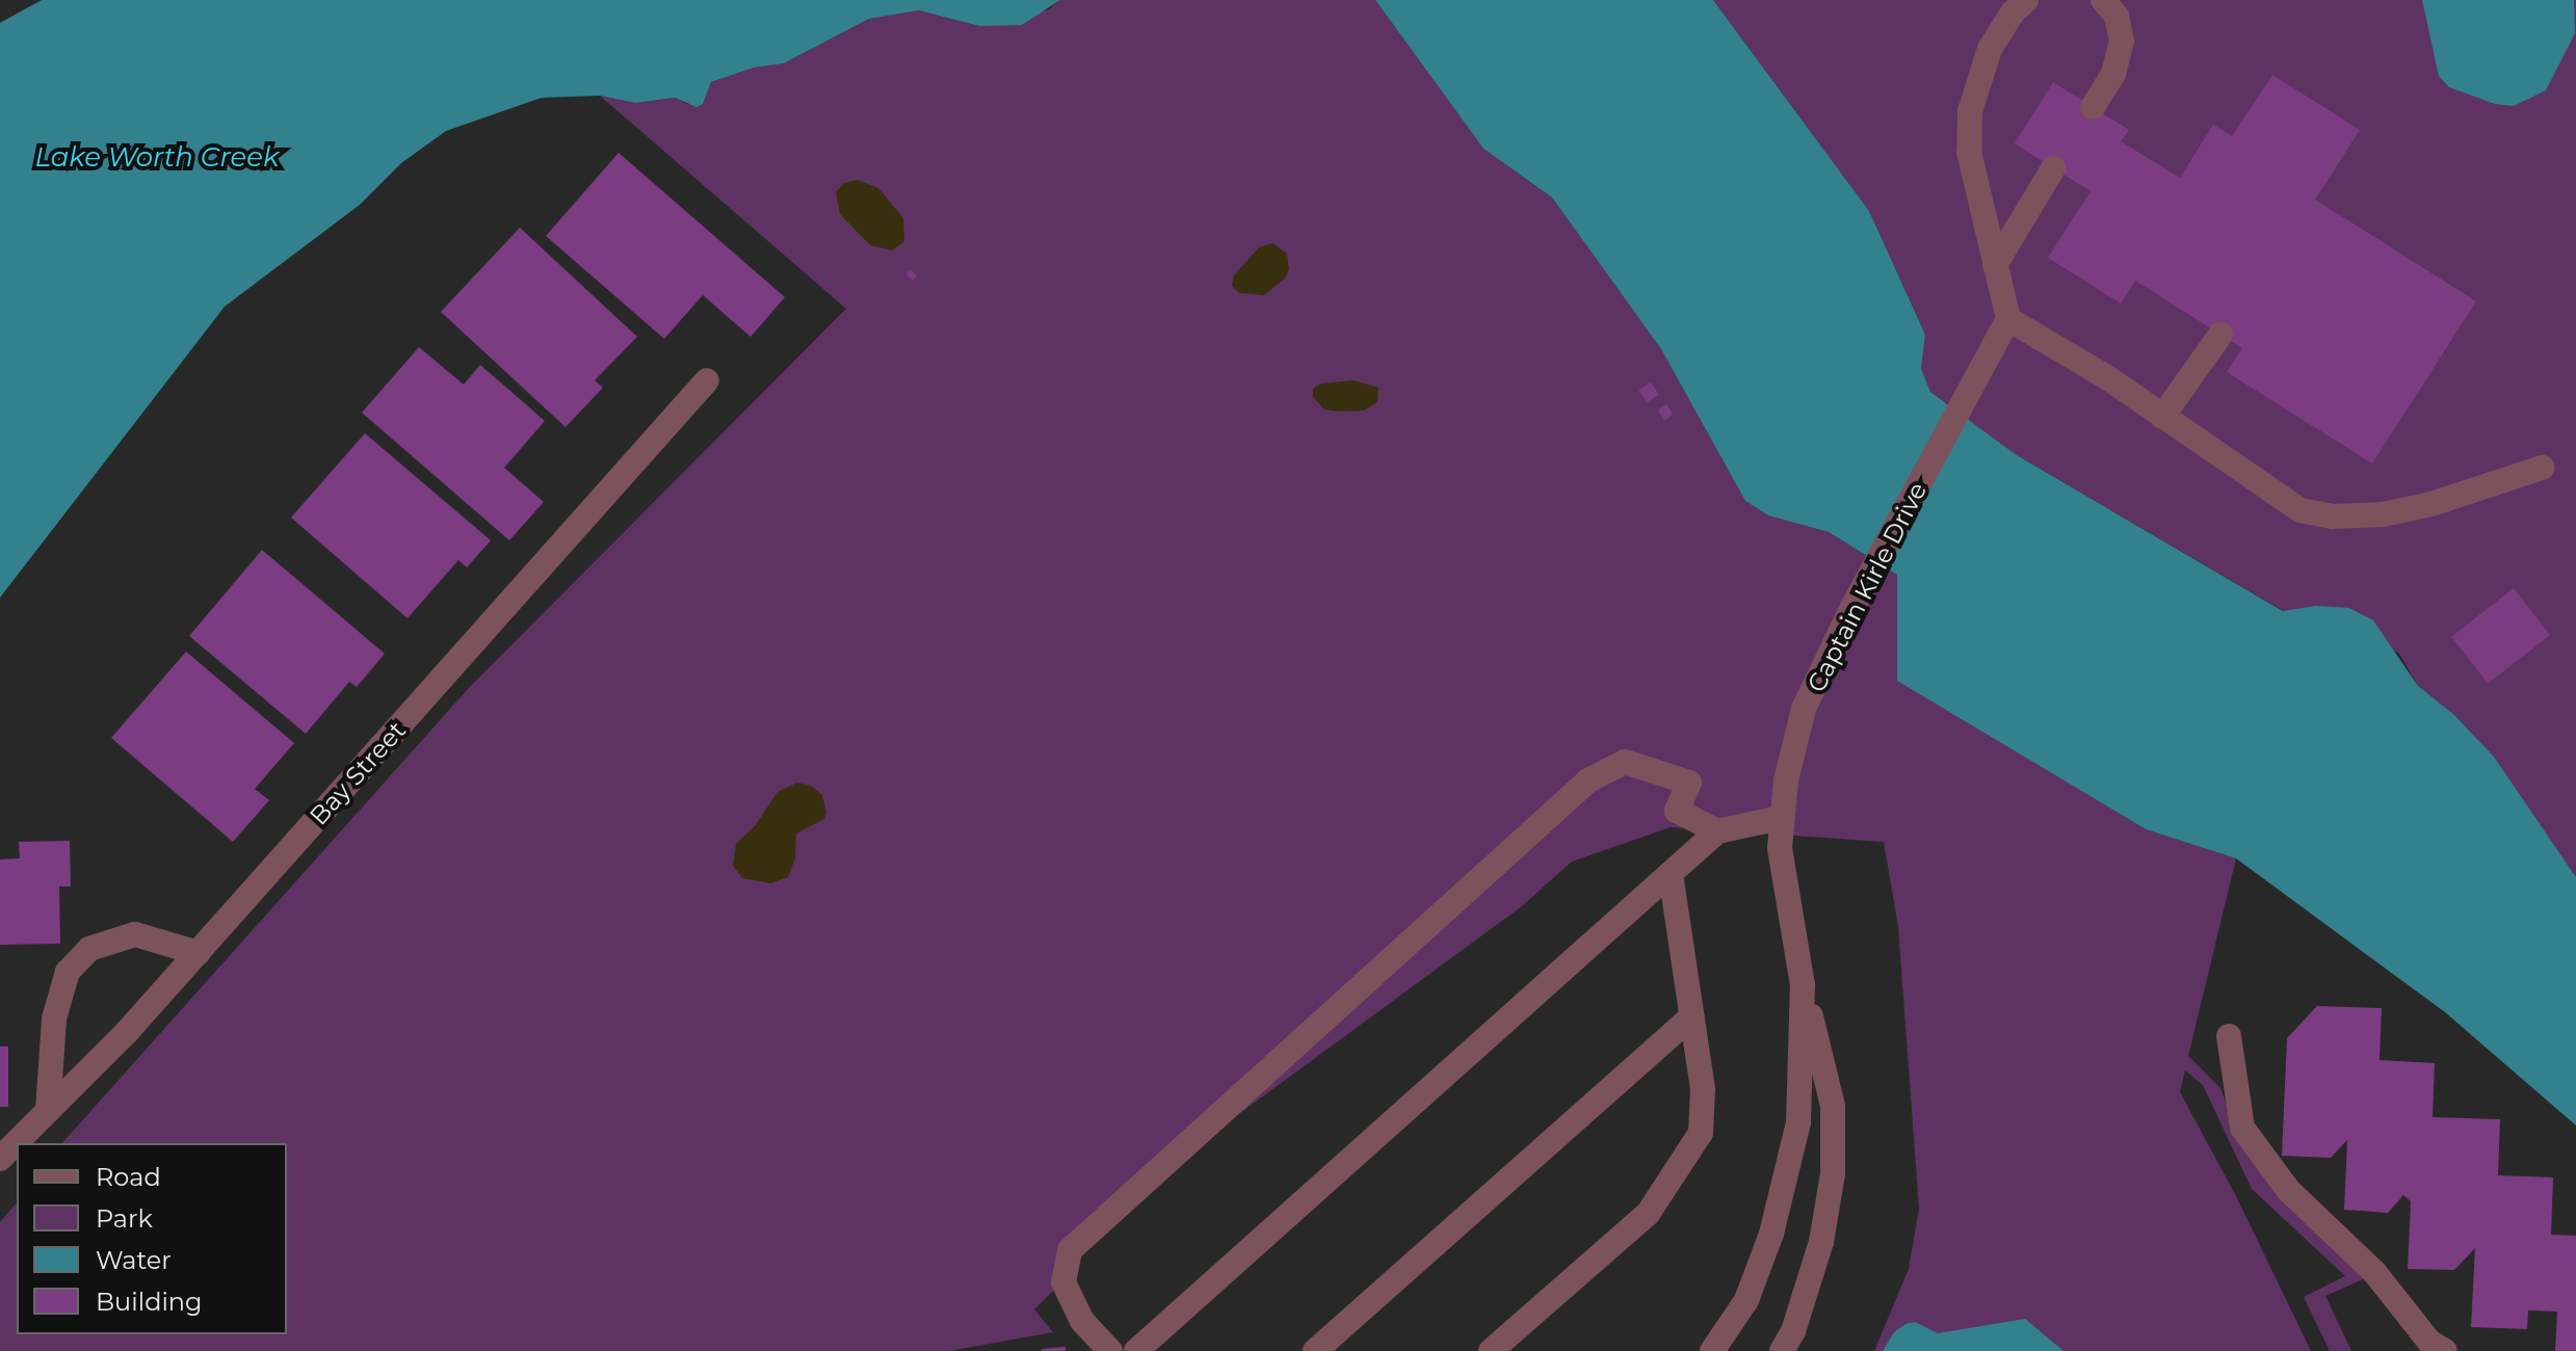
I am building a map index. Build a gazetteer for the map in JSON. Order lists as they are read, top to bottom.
{
  "streets": {
    "street": ["Captain Kirle Drive", "Bay Street"]
  },
  "water": ["Lake Worth Creek"],
  "legend": [
    "Road",
    "Park",
    "Water",
    "Building"
  ]
}
